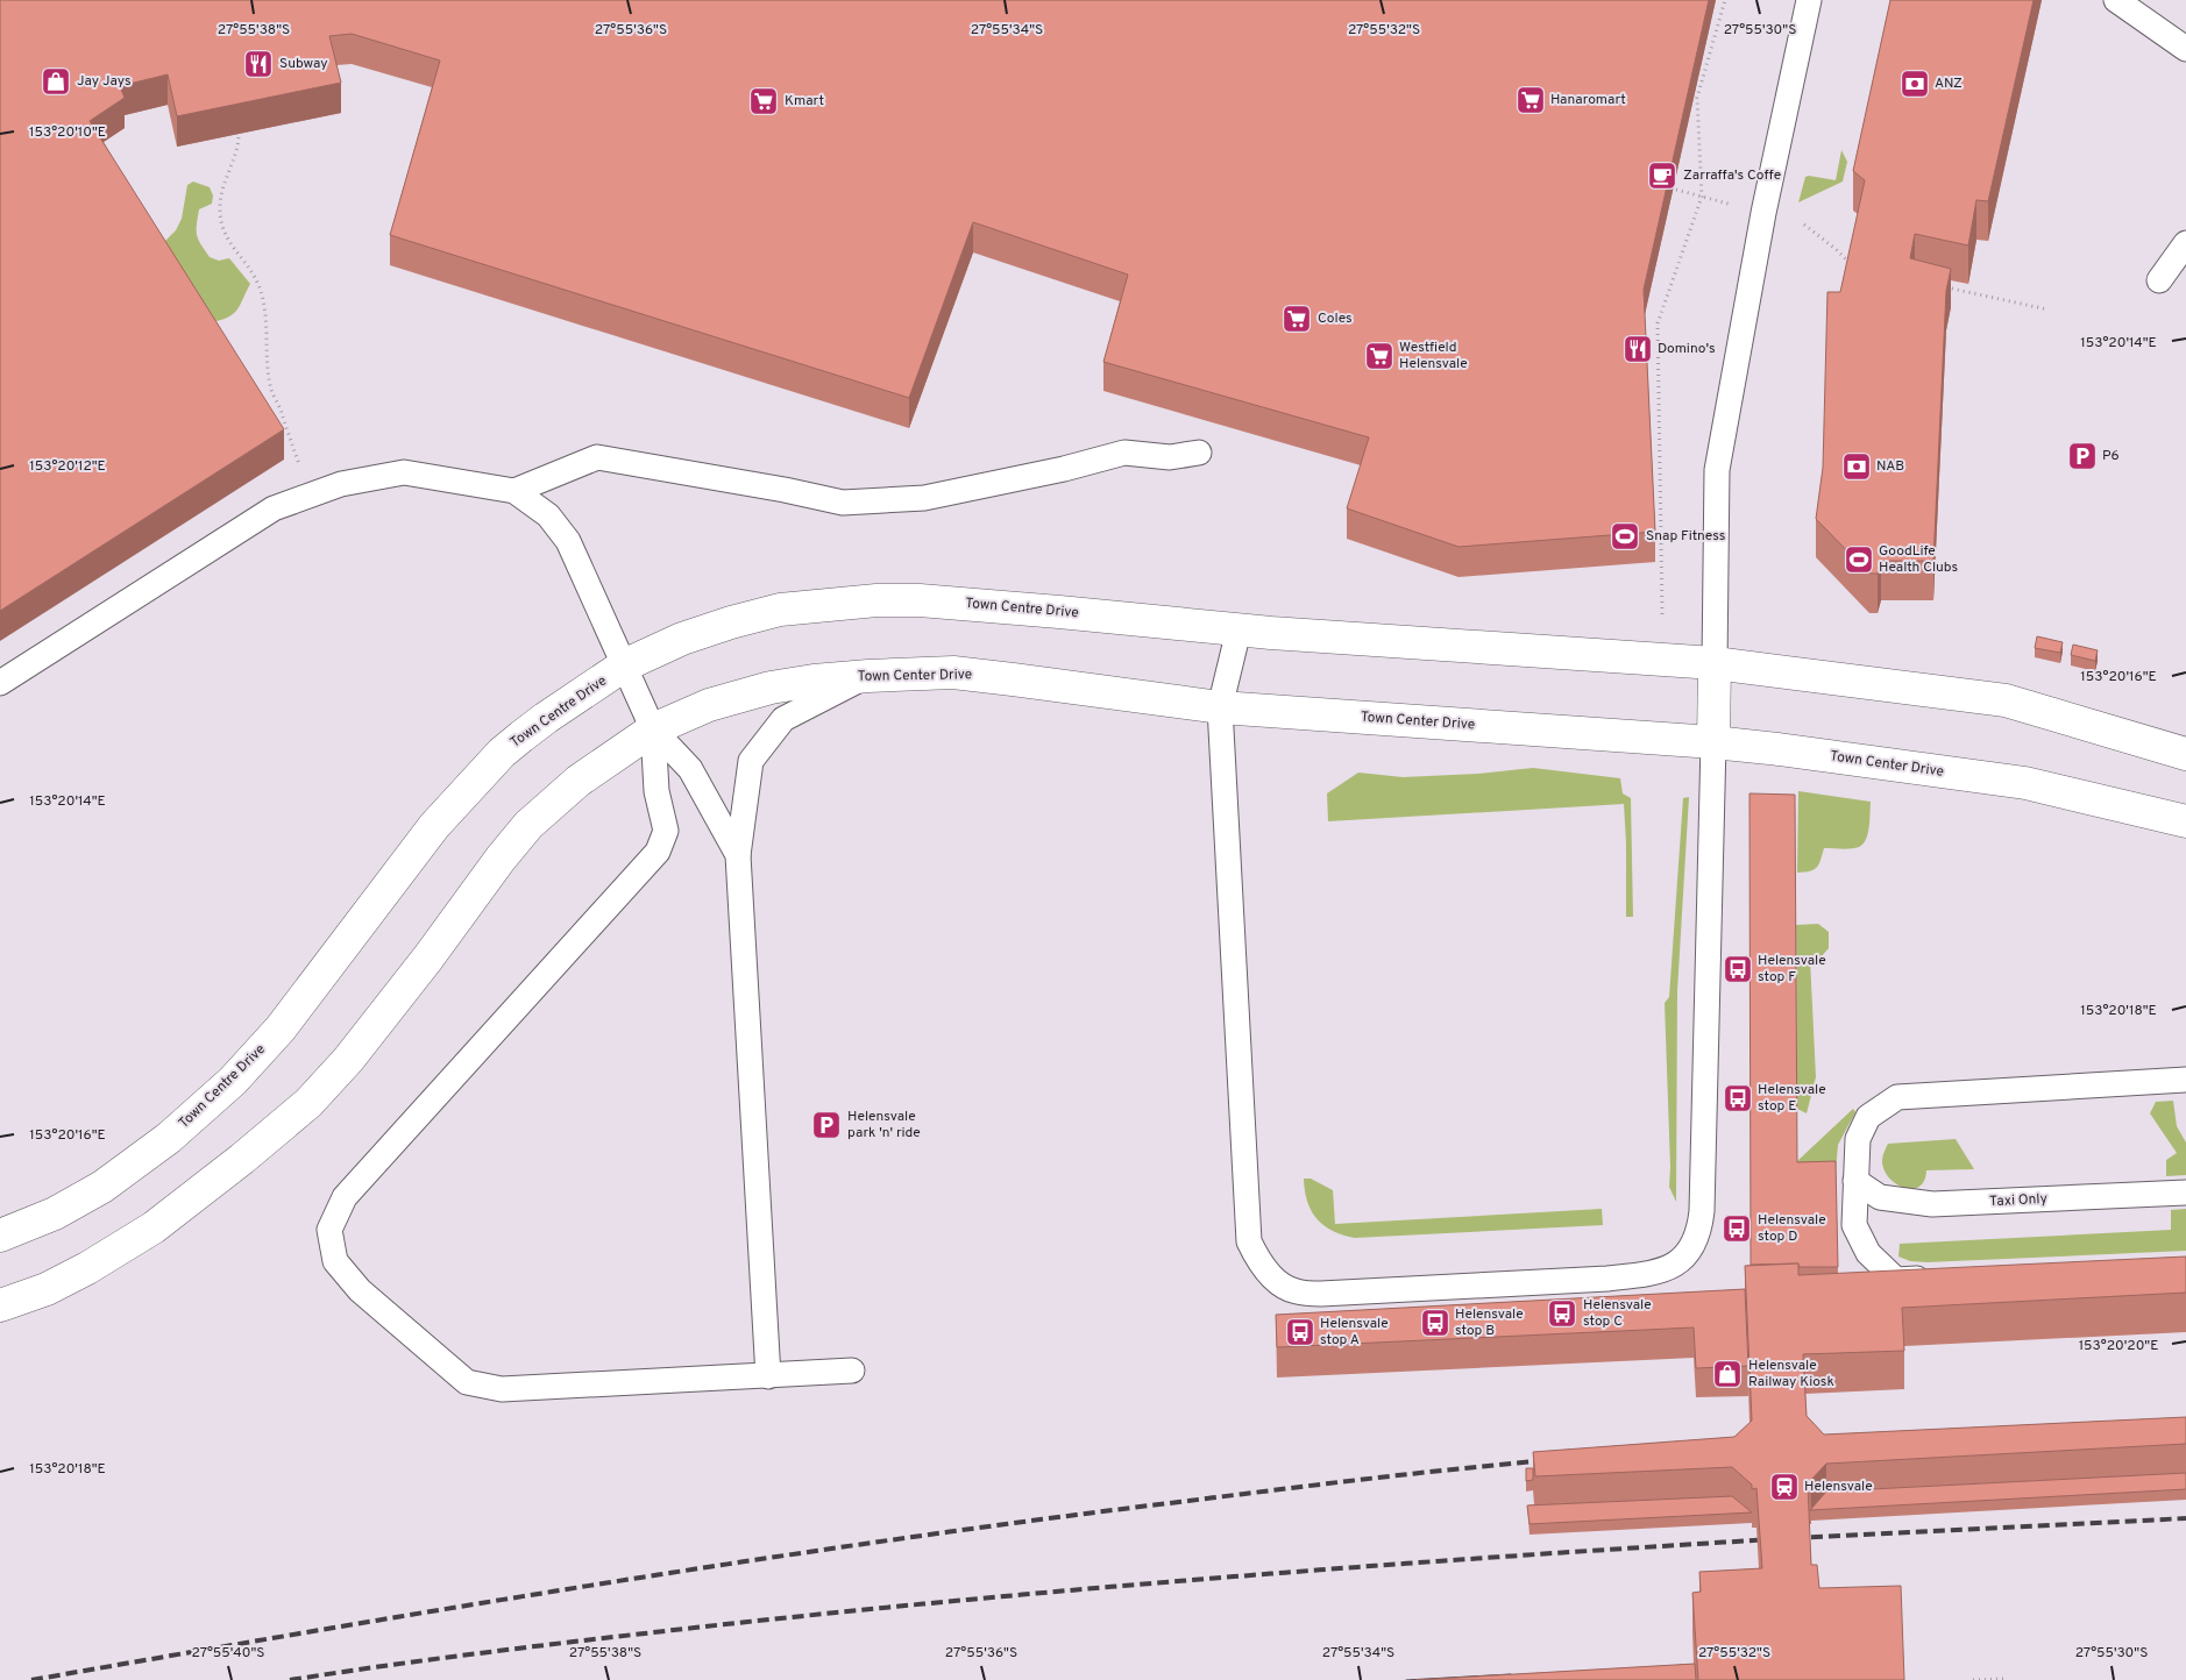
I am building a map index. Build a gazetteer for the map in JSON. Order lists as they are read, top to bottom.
{
  "streets": {
    "street": ["Town Centre Drive", "Town Center Drive"],
    "lane": ["Taxi Only"]
  },
  "places": {
    "restaurant": ["Subway", "Domino's"],
    "shop": ["Jay Jays", "Helensvale Railway Kiosk"],
    "bank": ["ANZ", "NAB"],
    "supermarket": [
      "Hanaromart",
      "Kmart",
      "Coles",
      "Westfield Helensvale"
    ],
    "cafe": ["Zarraffa's Coffe"],
    "parking": ["P6", "Helensvale park 'n' ride"],
    "sports": ["Snap Fitness", "GoodLife Health Clubs"],
    "bus stop": [
      "Helensvale stop F",
      "Helensvale stop E",
      "Helensvale stop D",
      "Helensvale stop C",
      "Helensvale stop B",
      "Helensvale stop A"
    ],
    "station": ["Helensvale"]
  },
  "coordinates": [
    "27°55'38\"S",
    "27°55'36\"S",
    "27°55'34\"S",
    "27°55'32\"S",
    "27°55'30\"S",
    "153°20'10\"E",
    "153°20'14\"E",
    "153°20'12\"E",
    "153°20'16\"E",
    "153°20'18\"E",
    "153°20'20\"E",
    "27°55'40\"S"
  ]
}
